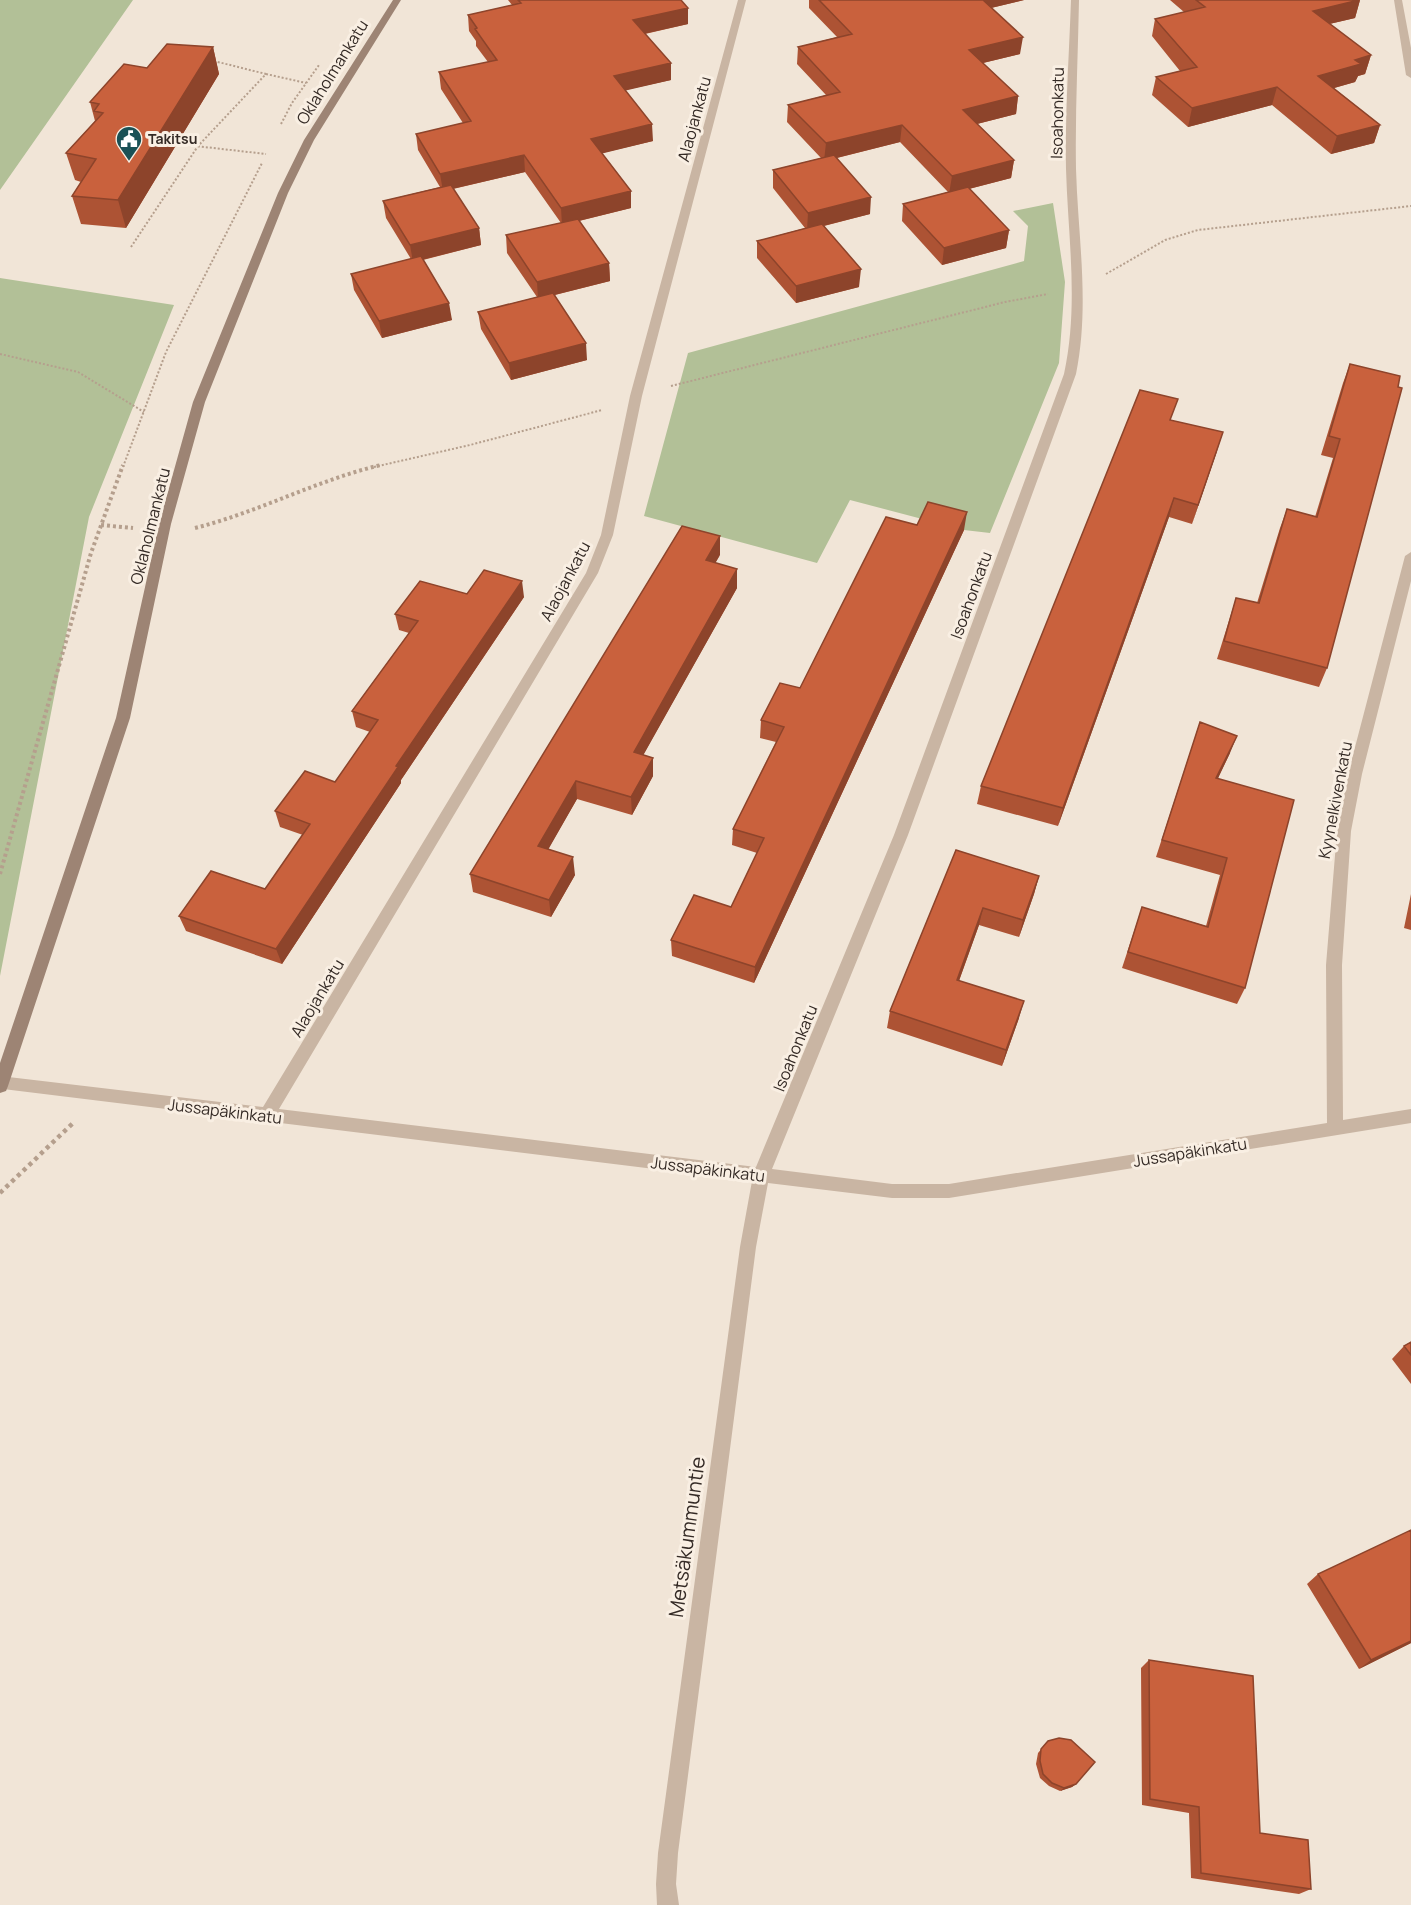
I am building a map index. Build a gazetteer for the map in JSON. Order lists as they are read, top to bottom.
{
  "streets": {
    "street": [
      "Oklaholmankatu",
      "Isoahonkatu",
      "Alaojankatu",
      "Kyynelkivenkatu",
      "Jussapäkinkatu",
      "Metsäkummuntie"
    ]
  },
  "crossings": [
    ["Oklaholmankatu", "Jussapäkinkatu"],
    ["Isoahonkatu", "Jussapäkinkatu"],
    ["Isoahonkatu", "Metsäkummuntie"],
    ["Alaojankatu", "Jussapäkinkatu"],
    ["Kyynelkivenkatu", "Jussapäkinkatu"],
    ["Jussapäkinkatu", "Metsäkummuntie"]
  ],
  "places": {
    "public building": ["Takitsu"]
  }
}
